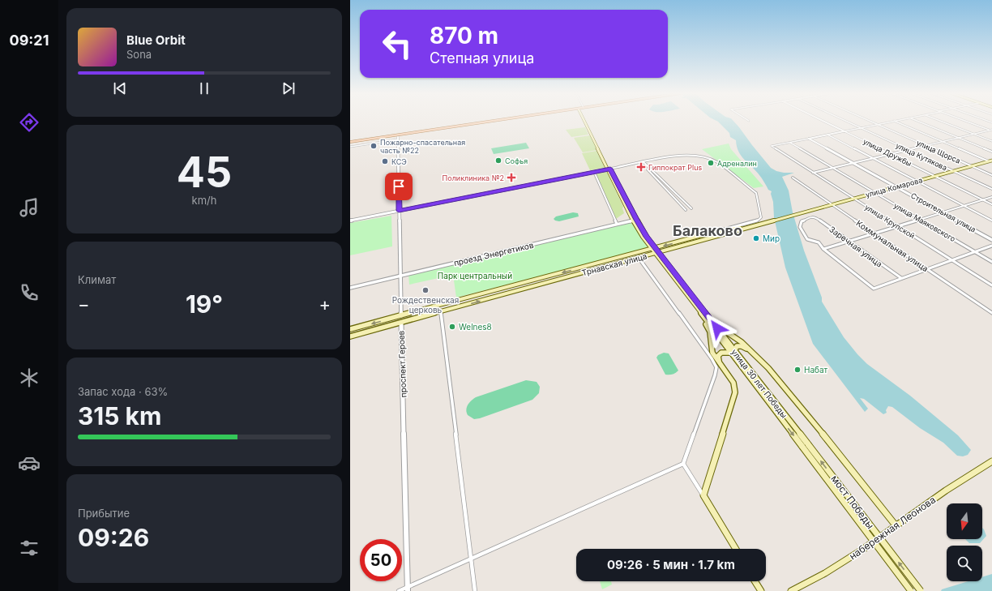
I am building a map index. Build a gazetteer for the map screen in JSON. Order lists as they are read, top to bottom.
{
  "streets": {
    "main road": [
      "улица Комарова",
      "Трнавская улица",
      "проспект Героев",
      "улица 30 лет Победы",
      "мост Победы",
      "набережная Леонова"
    ],
    "street": [
      "улица Щорса",
      "улица Дружбы",
      "улица Кутякова",
      "Строительная улица",
      "улица Крупской",
      "улица Маяковского",
      "Коммунальная улица",
      "Заречная улица",
      "проезд Энергетиков"
    ]
  },
  "crossings": [
    ["улица Щорса", "улица Комарова"],
    ["улица Дружбы", "улица Комарова"],
    ["улица Кутякова", "улица Комарова"],
    ["улица Комарова", "Строительная улица"],
    ["улица Комарова", "улица Крупской"],
    ["улица Комарова", "улица Маяковского"],
    ["улица Комарова", "Коммунальная улица"],
    ["улица Комарова", "Трнавская улица"],
    ["улица Крупской", "улица Маяковского"],
    ["проезд Энергетиков", "проспект Героев"],
    ["Трнавская улица", "проспект Героев"],
    ["Трнавская улица", "улица 30 лет Победы"],
    ["улица 30 лет Победы", "набережная Леонова"]
  ],
  "districts": ["Балаково"],
  "parks": ["Парк центральный"],
  "places": {
    "other": [
      "Пожарно-спасательная часть №22",
      "Софья",
      "КСЭ",
      "Адреналин",
      "Мир",
      "Рождественская церковь",
      "Welnes8",
      "Набат"
    ],
    "health": ["Гиппократ Plus", "Поликлиника №2"]
  },
  "north": "bottom",
  "page": {
    "tabs": "09:21",
    "turn": ["870 m", "Степная улица"],
    "song": ["Blue Orbit", "Sona"],
    "tile": [
      ["45", "km/h"],
      "Климат",
      ["Запас хода · 63%", "315 km"],
      ["Прибытие", "09:26"]
    ],
    "heat": ["−", "19°", "+"],
    "limit": "50",
    "trip": "09:26 · 5 мин · 1.7 km"
  }
}
